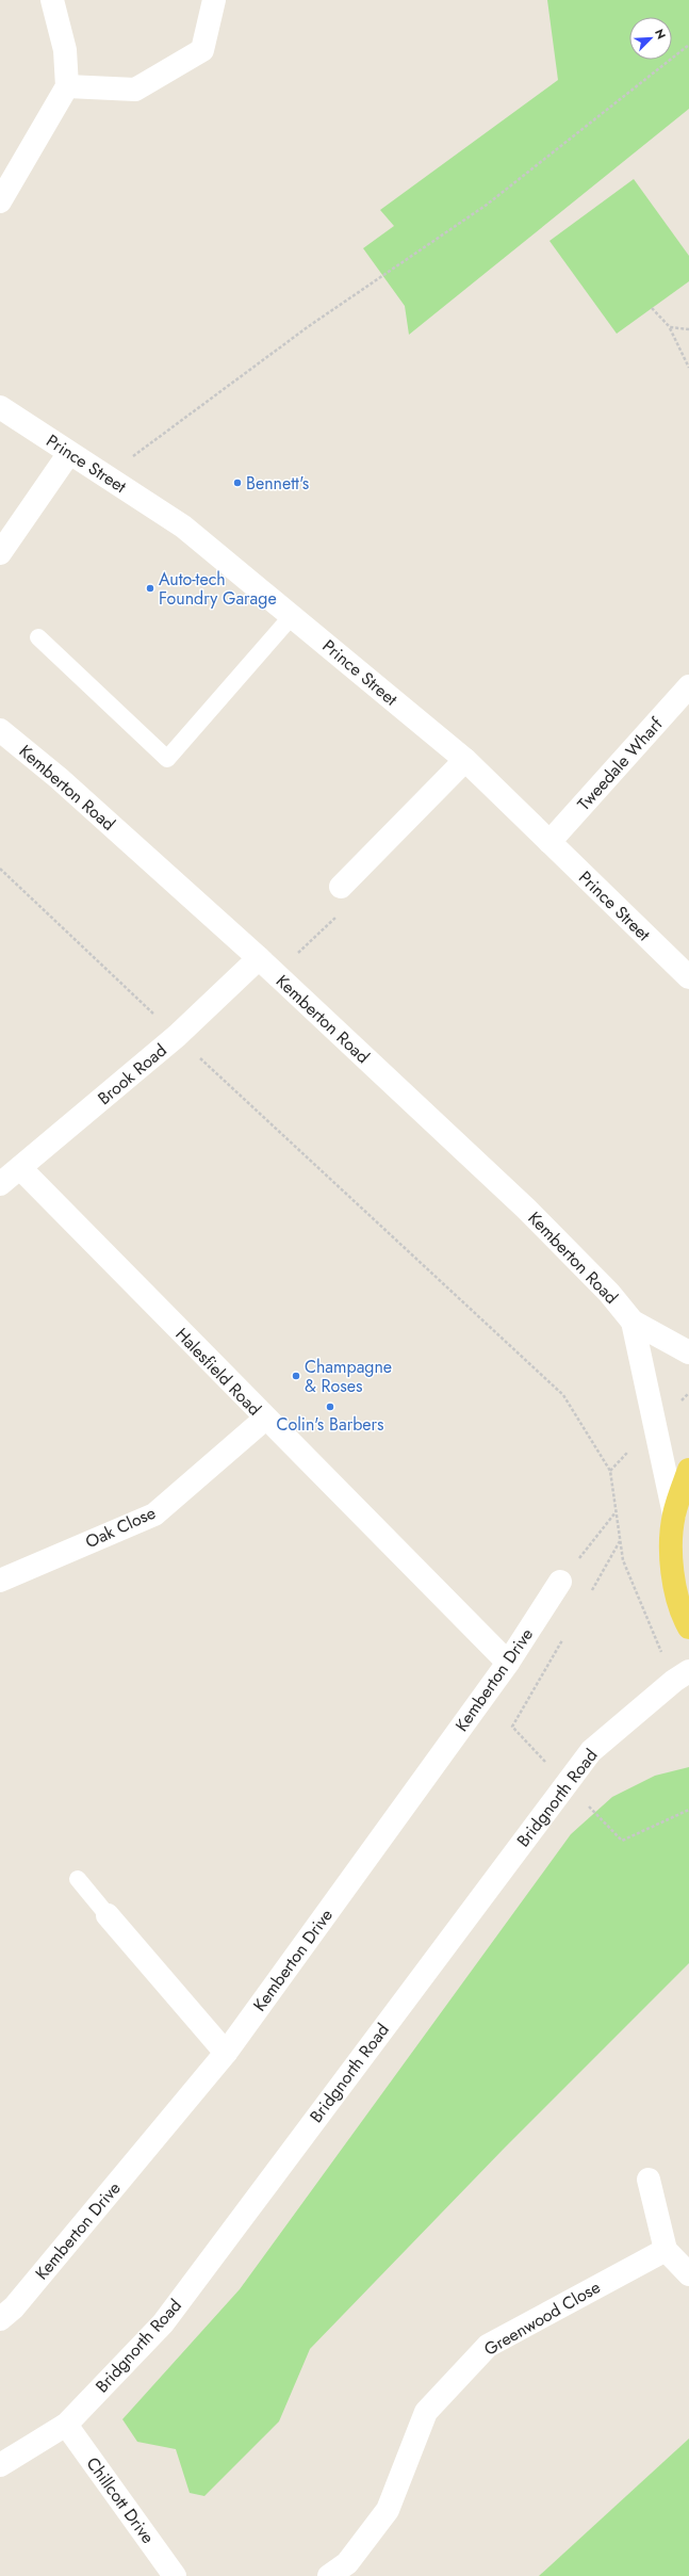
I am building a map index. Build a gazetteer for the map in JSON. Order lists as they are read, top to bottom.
{
  "streets": {
    "street": [
      "Prince Street",
      "Tweedale Wharf",
      "Kemberton Road",
      "Brook Road",
      "Halesfield Road",
      "Oak Close",
      "Kemberton Drive",
      "Bridgnorth Road",
      "Greenwood Close",
      "Chillcott Drive"
    ]
  },
  "crossings": [
    ["Prince Street", "Tweedale Wharf"],
    ["Kemberton Road", "Brook Road"],
    ["Brook Road", "Halesfield Road"],
    ["Halesfield Road", "Oak Close"],
    ["Halesfield Road", "Kemberton Drive"],
    ["Bridgnorth Road", "Chillcott Drive"]
  ],
  "places": [
    "Bennett's",
    "Auto-tech Foundry Garage",
    "Champagne & Roses",
    "Colin's Barbers"
  ],
  "north": "top right"
}
